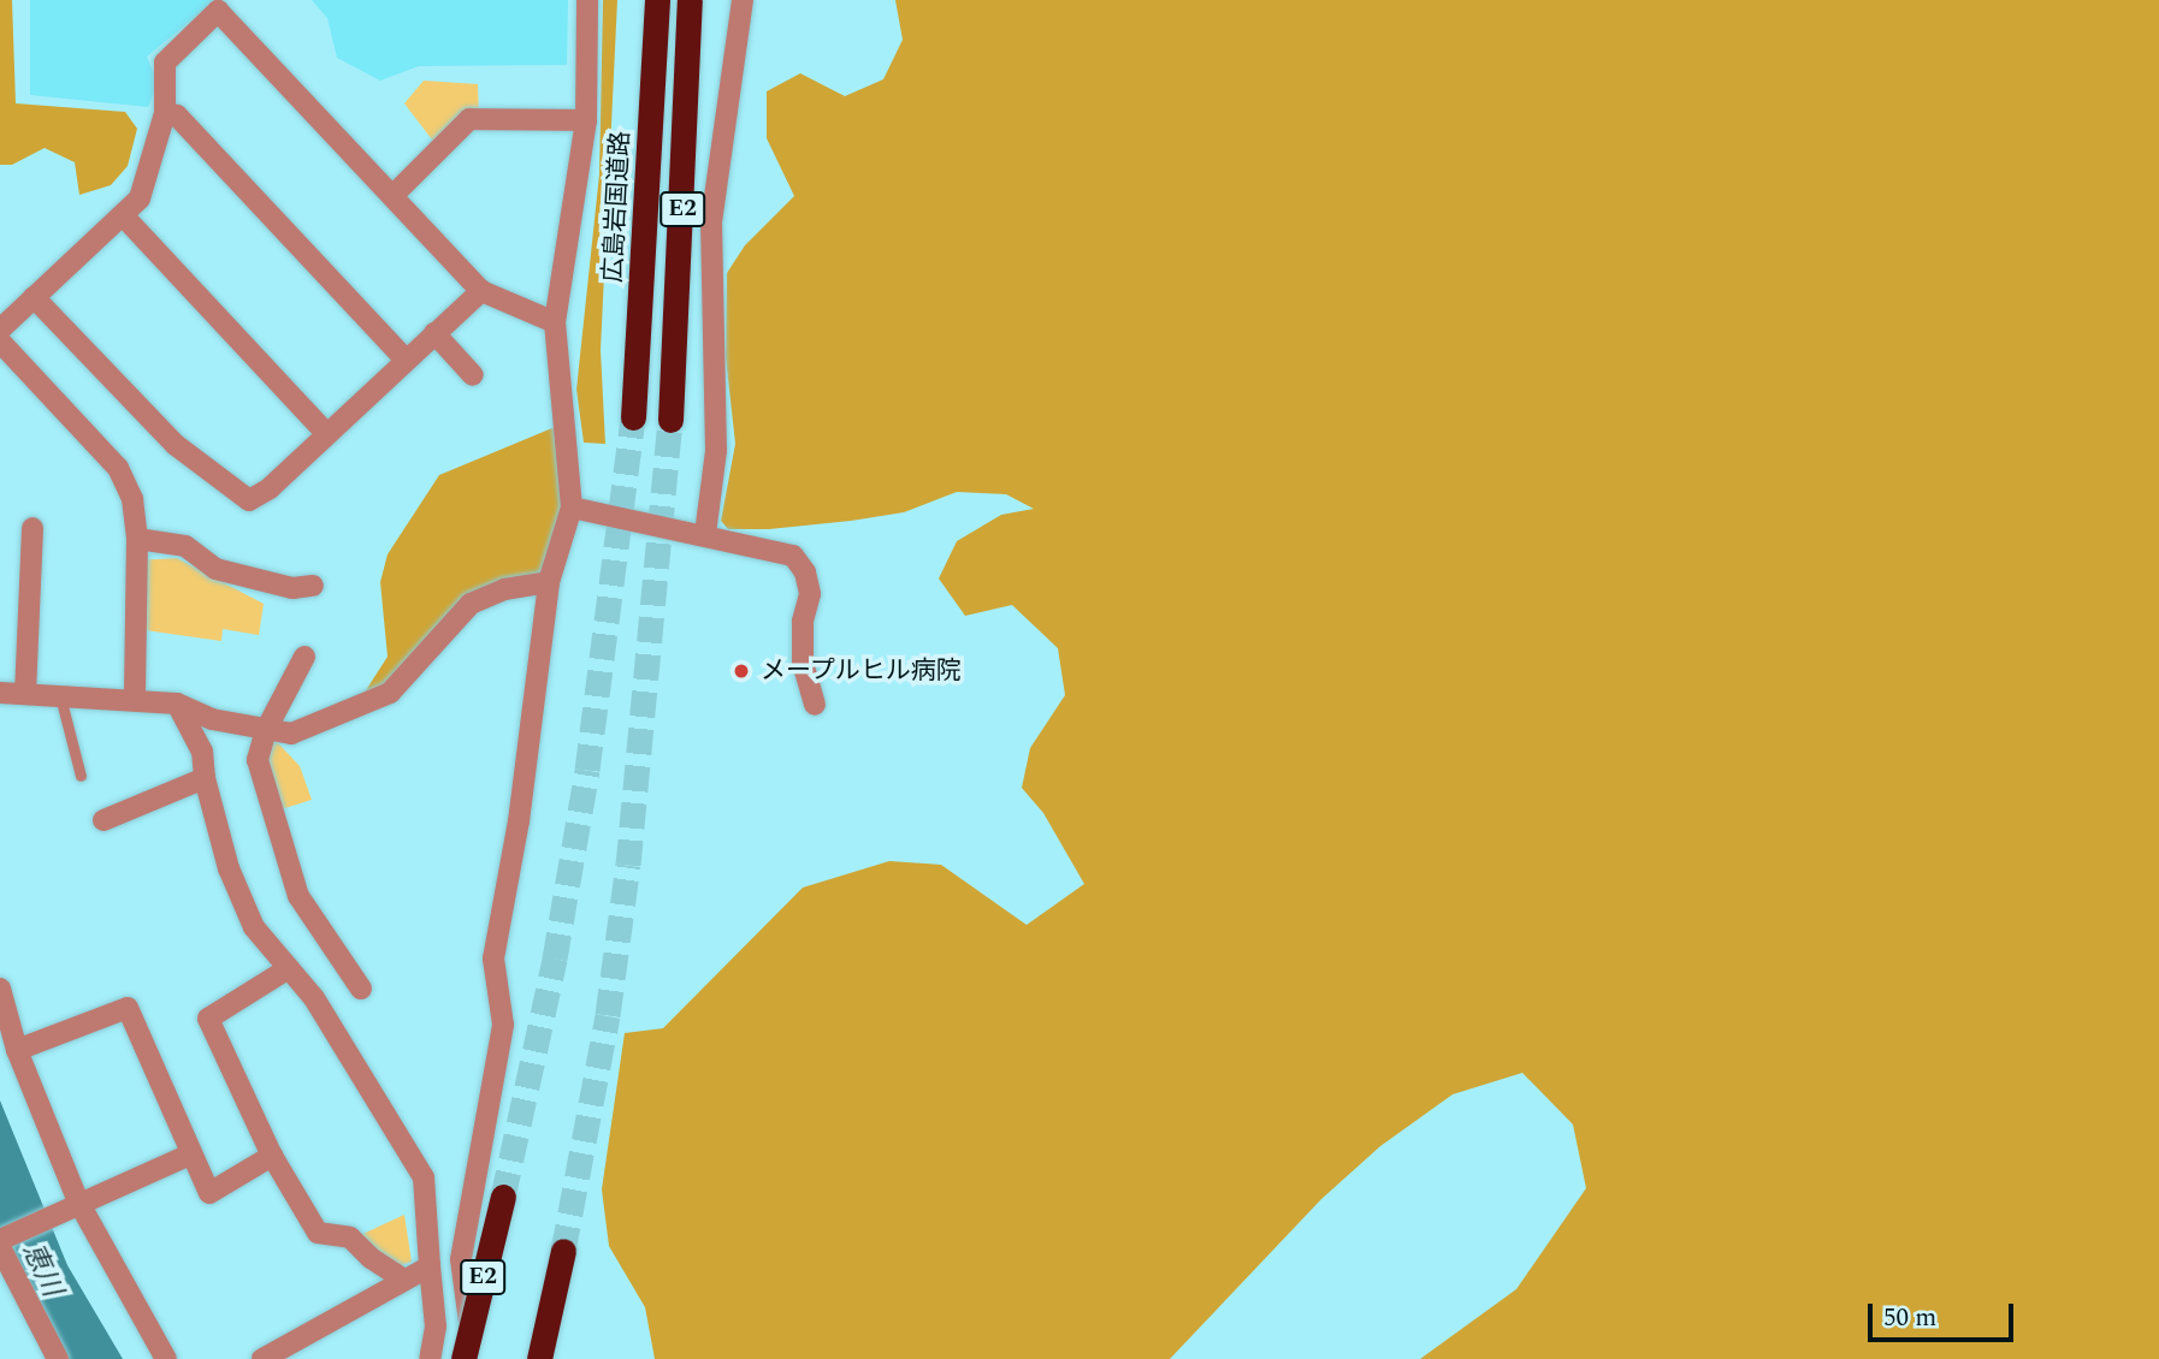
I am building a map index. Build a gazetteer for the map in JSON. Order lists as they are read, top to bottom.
{
  "streets": {
    "highway": ["広島岩国道路", "E2"]
  },
  "water": ["恵川"],
  "places": ["メープルヒル病院"],
  "scale_bar": "50 m"
}
